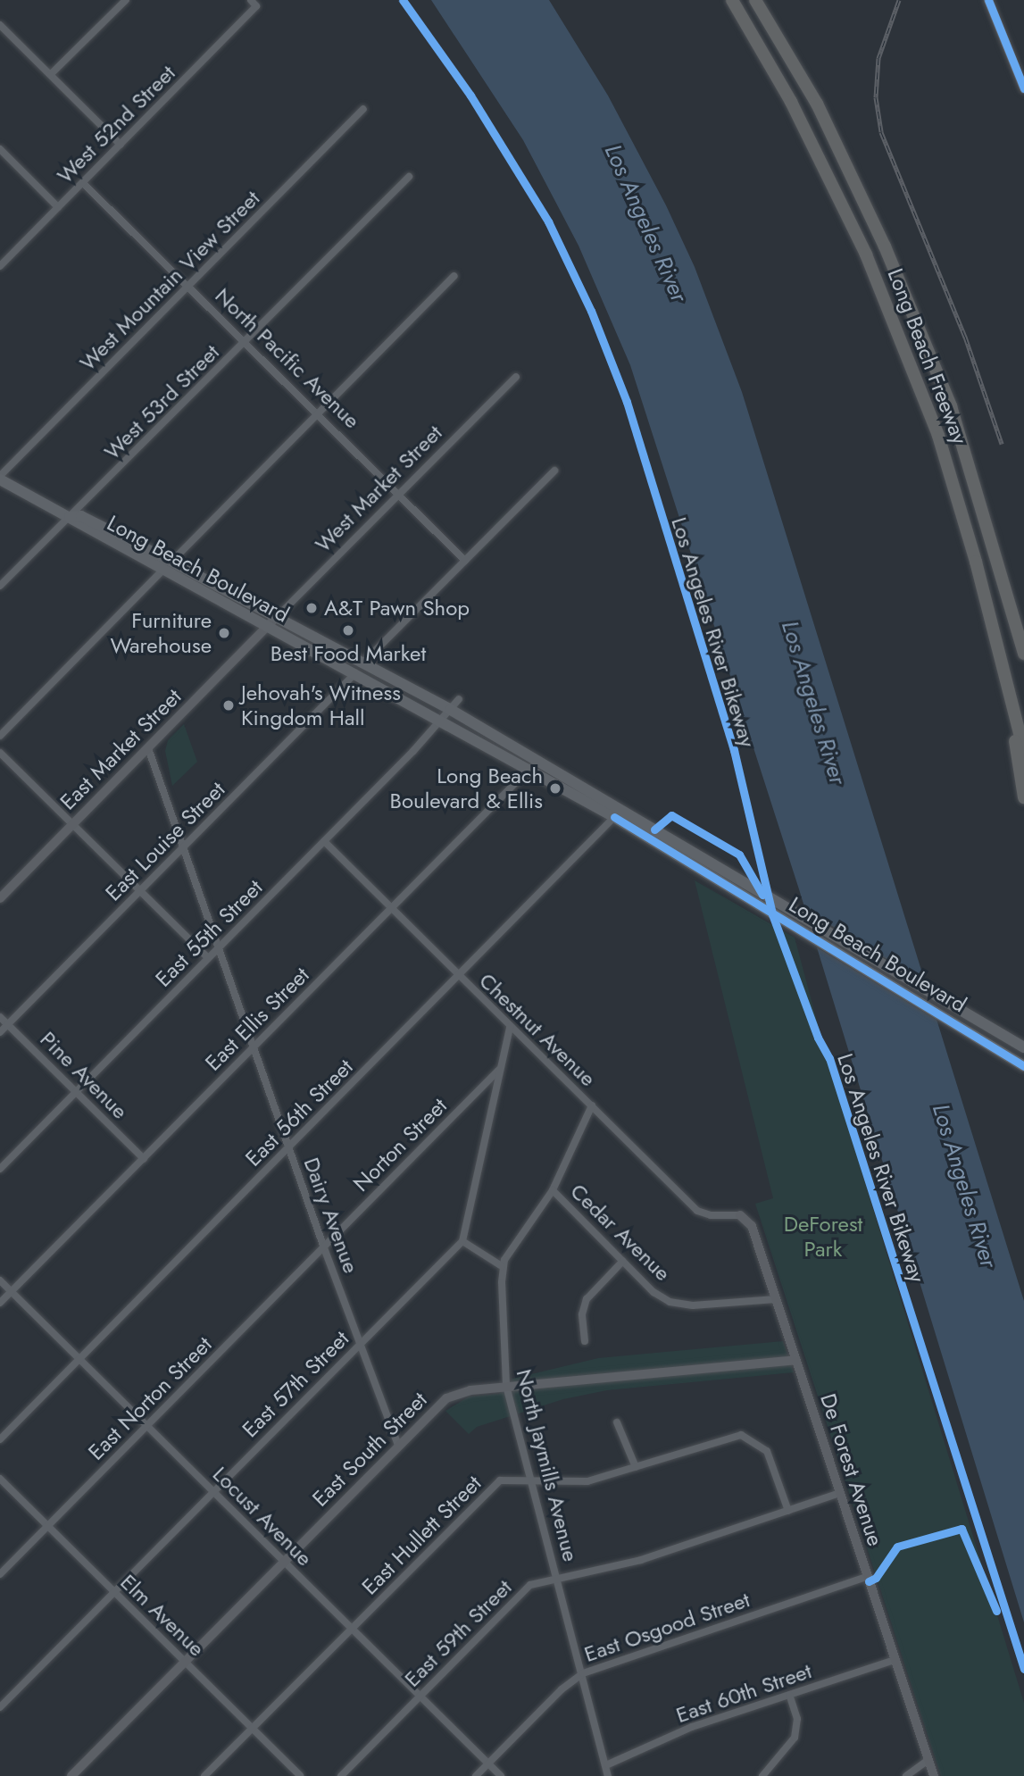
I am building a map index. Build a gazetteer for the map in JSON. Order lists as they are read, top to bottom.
{
  "streets": {
    "highway": ["Long Beach Freeway"],
    "main road": ["Long Beach Boulevard"],
    "street": [
      "West 52nd Street",
      "West Mountain View Street",
      "North Pacific Avenue",
      "West 53rd Street",
      "West Market Street",
      "East Market Street",
      "East Louise Street",
      "East 55th Street",
      "East Ellis Street",
      "Chestnut Avenue",
      "Pine Avenue",
      "East 56th Street",
      "Norton Street",
      "Dairy Avenue",
      "Cedar Avenue",
      "East 57th Street",
      "East Norton Street",
      "East South Street",
      "North Jaymills Avenue",
      "De Forest Avenue",
      "Locust Avenue",
      "East Hullett Street",
      "Elm Avenue",
      "East Osgood Street",
      "East 59th Street",
      "East 60th Street"
    ],
    "cycle path": ["Los Angeles River Bikeway"]
  },
  "crossings": [
    ["West 52nd Street", "North Pacific Avenue"],
    ["West Mountain View Street", "North Pacific Avenue"],
    ["West Mountain View Street", "Long Beach Boulevard"],
    ["North Pacific Avenue", "West 53rd Street"],
    ["North Pacific Avenue", "West Market Street"],
    ["West 53rd Street", "Long Beach Boulevard"],
    ["West Market Street", "Long Beach Boulevard"],
    ["West Market Street", "East Market Street"],
    ["Long Beach Boulevard", "East Market Street"],
    ["Long Beach Boulevard", "East Louise Street"],
    ["Long Beach Boulevard", "East 55th Street"],
    ["Long Beach Boulevard", "East Ellis Street"],
    ["Long Beach Boulevard", "East 56th Street"],
    ["East Market Street", "Dairy Avenue"],
    ["East Louise Street", "Pine Avenue"],
    ["East Louise Street", "Dairy Avenue"],
    ["East 55th Street", "Chestnut Avenue"],
    ["East 55th Street", "Pine Avenue"],
    ["East 55th Street", "Dairy Avenue"],
    ["East Ellis Street", "Chestnut Avenue"],
    ["East Ellis Street", "Pine Avenue"],
    ["East Ellis Street", "Dairy Avenue"],
    ["East Ellis Street", "Locust Avenue"],
    ["Chestnut Avenue", "East 56th Street"],
    ["Chestnut Avenue", "De Forest Avenue"],
    ["East 56th Street", "Dairy Avenue"],
    ["East 56th Street", "Locust Avenue"],
    ["Norton Street", "Dairy Avenue"],
    ["Norton Street", "East Norton Street"],
    ["Dairy Avenue", "East 57th Street"],
    ["Dairy Avenue", "East Norton Street"],
    ["Dairy Avenue", "East South Street"],
    ["Cedar Avenue", "De Forest Avenue"],
    ["East 57th Street", "Locust Avenue"],
    ["East 57th Street", "Elm Avenue"],
    ["East Norton Street", "Locust Avenue"],
    ["East Norton Street", "Elm Avenue"],
    ["East South Street", "North Jaymills Avenue"],
    ["East South Street", "De Forest Avenue"],
    ["East South Street", "Locust Avenue"],
    ["East South Street", "Elm Avenue"],
    ["North Jaymills Avenue", "East Hullett Street"],
    ["North Jaymills Avenue", "East Osgood Street"],
    ["North Jaymills Avenue", "East 59th Street"],
    ["North Jaymills Avenue", "East 60th Street"],
    ["De Forest Avenue", "East Osgood Street"],
    ["De Forest Avenue", "East 59th Street"],
    ["De Forest Avenue", "East 60th Street"],
    ["Locust Avenue", "East Hullett Street"],
    ["Locust Avenue", "East Osgood Street"],
    ["Locust Avenue", "East 59th Street"],
    ["East Hullett Street", "Elm Avenue"],
    ["East Hullett Street", "East 59th Street"]
  ],
  "water": ["Los Angeles River"],
  "parks": ["DeForest Park"],
  "places": [
    "A&T Pawn Shop",
    "Best Food Market",
    "Furniture Warehouse",
    "Jehovah's Witness Kingdom Hall",
    "Long Beach Boulevard & Ellis"
  ]
}
